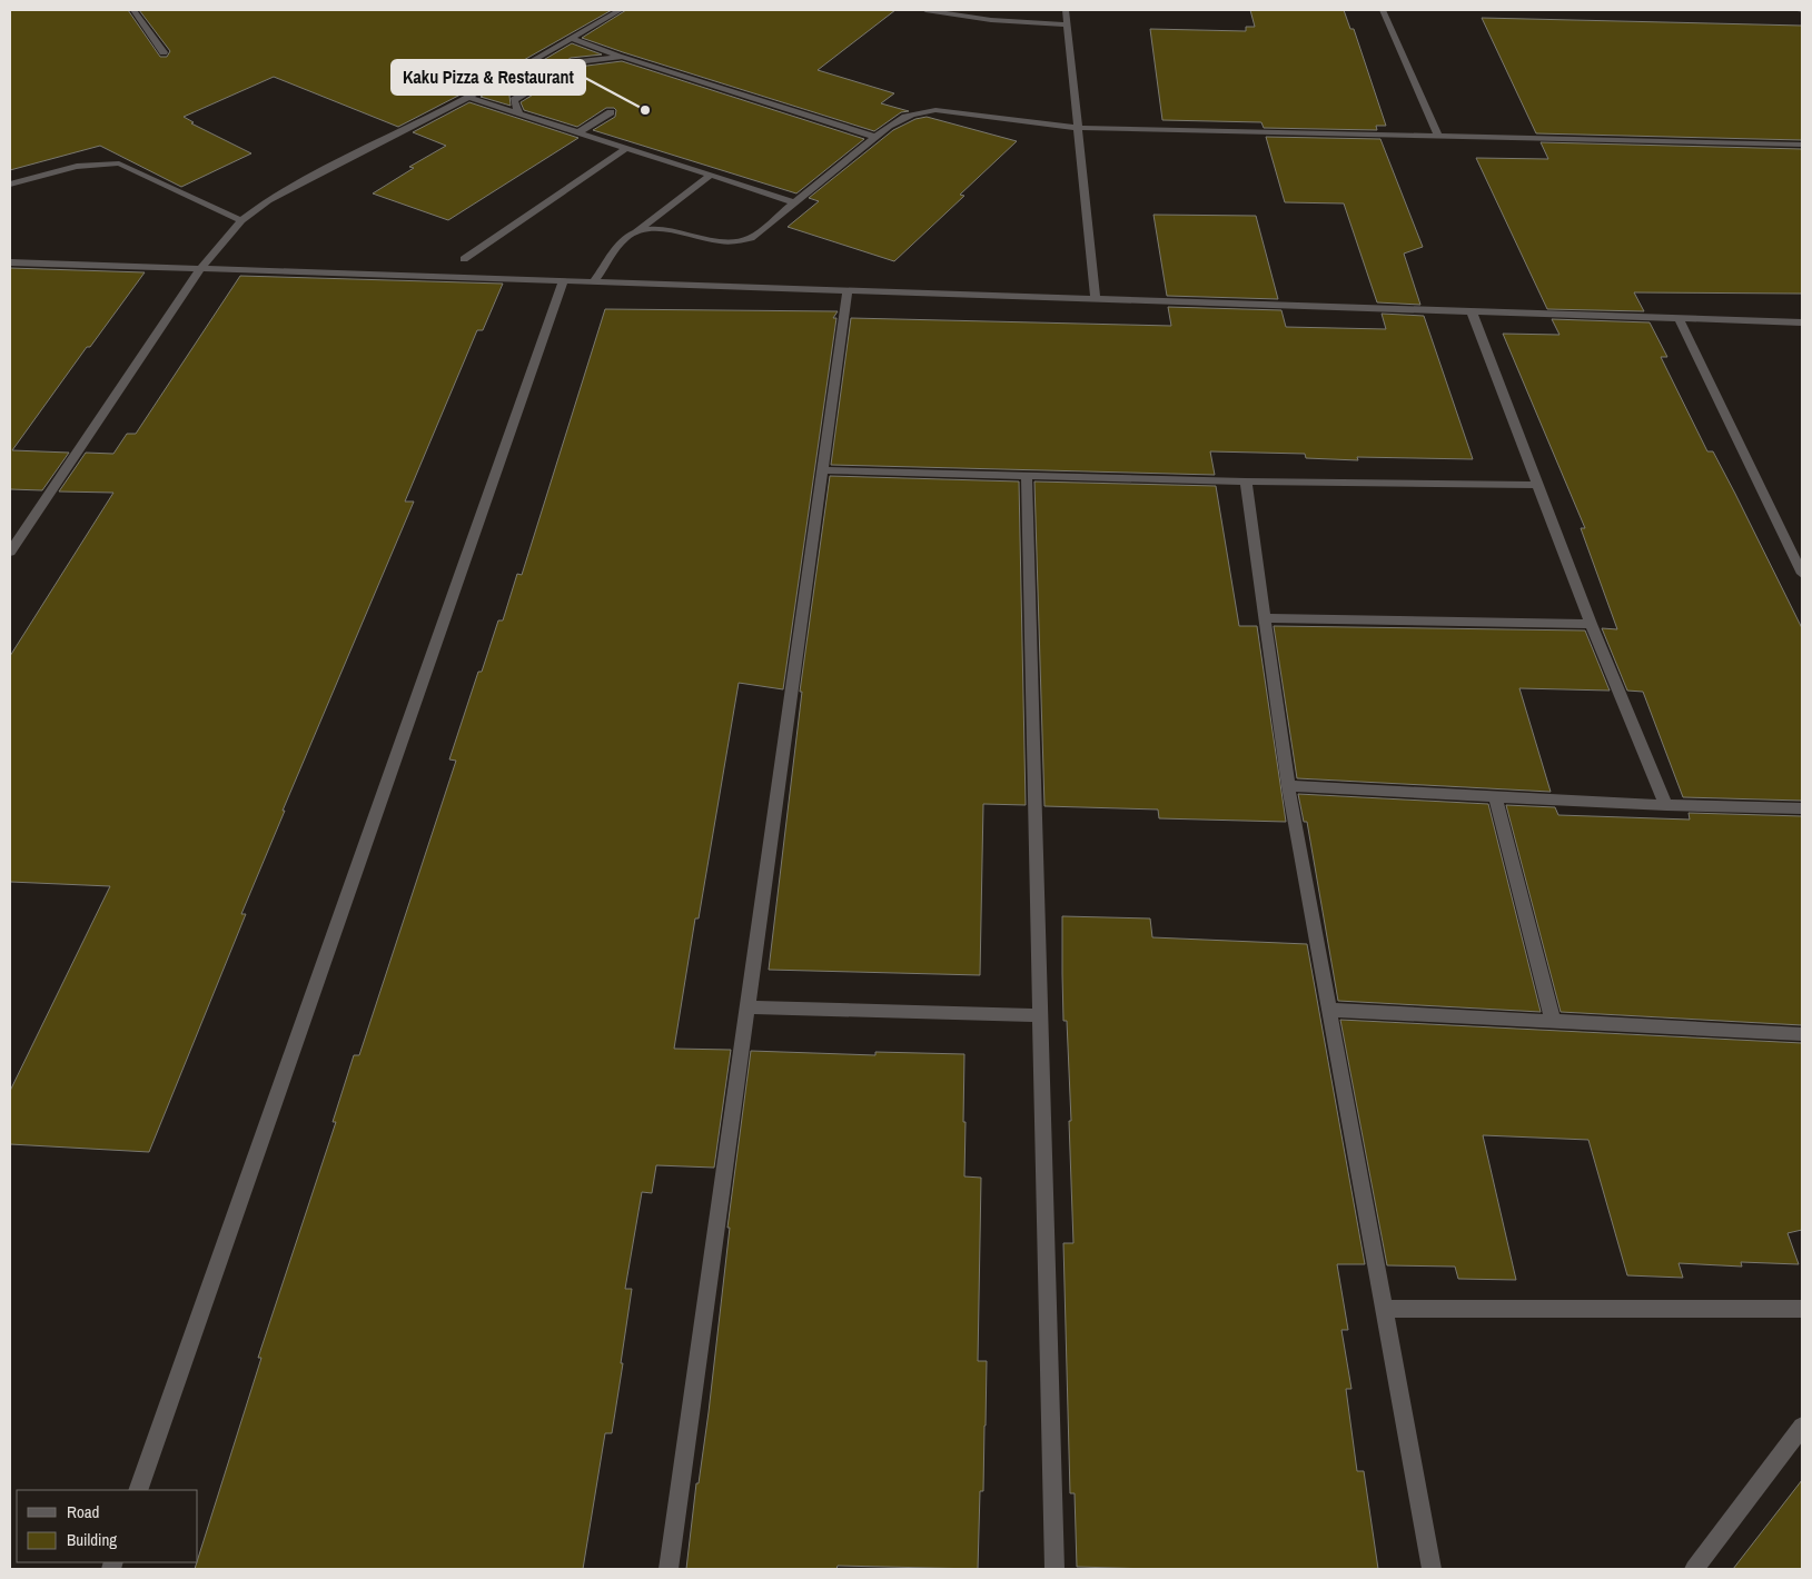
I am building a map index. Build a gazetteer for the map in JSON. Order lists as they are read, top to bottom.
{
  "places": ["Kaku Pizza & Restaurant"],
  "legend": ["Road", "Building"]
}
